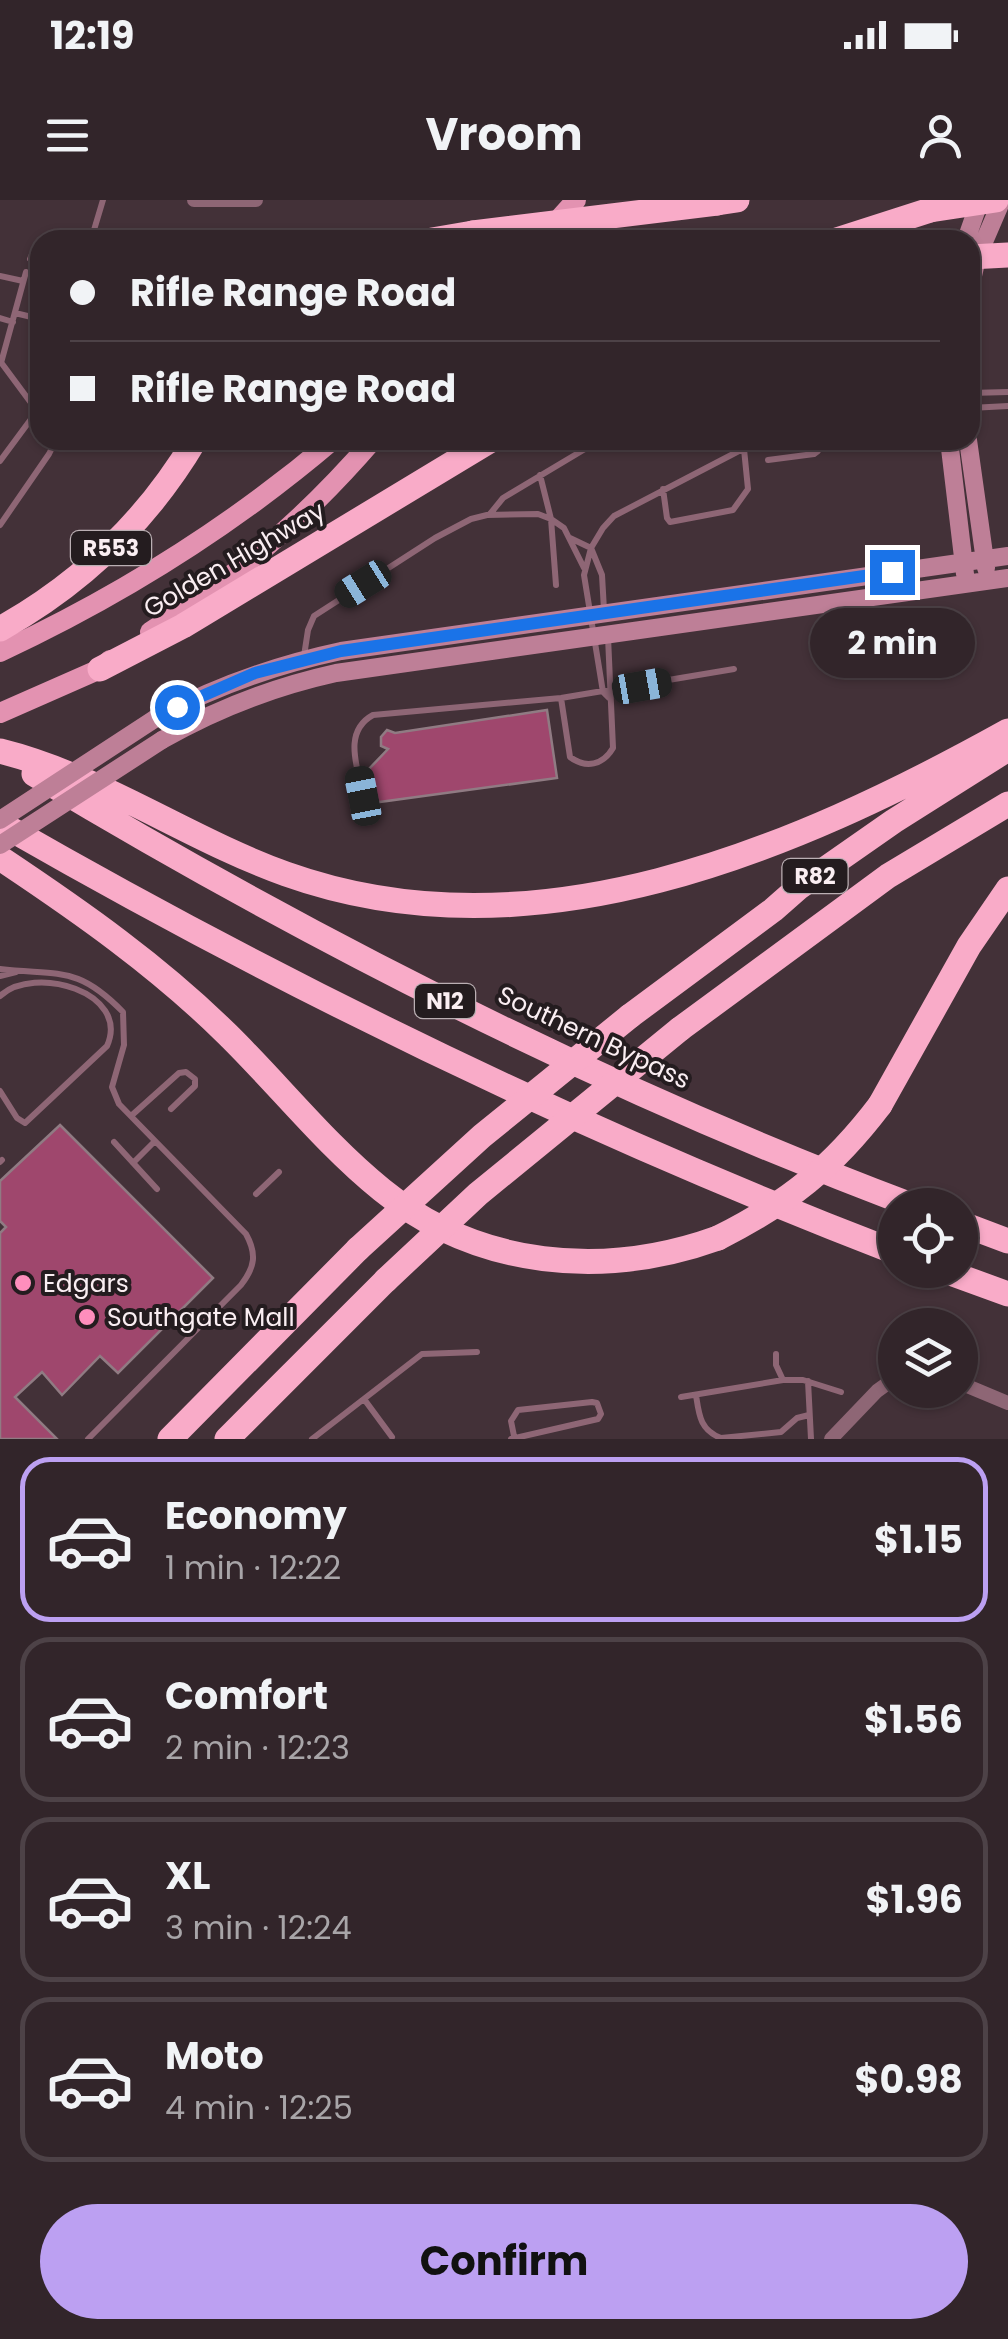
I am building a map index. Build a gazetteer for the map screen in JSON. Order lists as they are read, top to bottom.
{
  "streets": {
    "highway": [
      "R553",
      "Golden Highway",
      "R82",
      "N12",
      "Southern Bypass"
    ]
  },
  "places": ["Edgars", "Southgate Mall"],
  "page": {
    "status": "12:19",
    "header": "Vroom",
    "banner": ["Rifle Range Road", "Rifle Range Road"],
    "bubble": "2 min",
    "list": [
      {
        "name": "Economy",
        "note": "1 min · 12:22",
        "value": "$1.15"
      },
      {
        "name": "Comfort",
        "note": "2 min · 12:23",
        "value": "$1.56"
      },
      {
        "name": "XL",
        "note": "3 min · 12:24",
        "value": "$1.96"
      },
      {
        "name": "Moto",
        "note": "4 min · 12:25",
        "value": "$0.98"
      }
    ],
    "buttons": "Confirm"
  }
}
